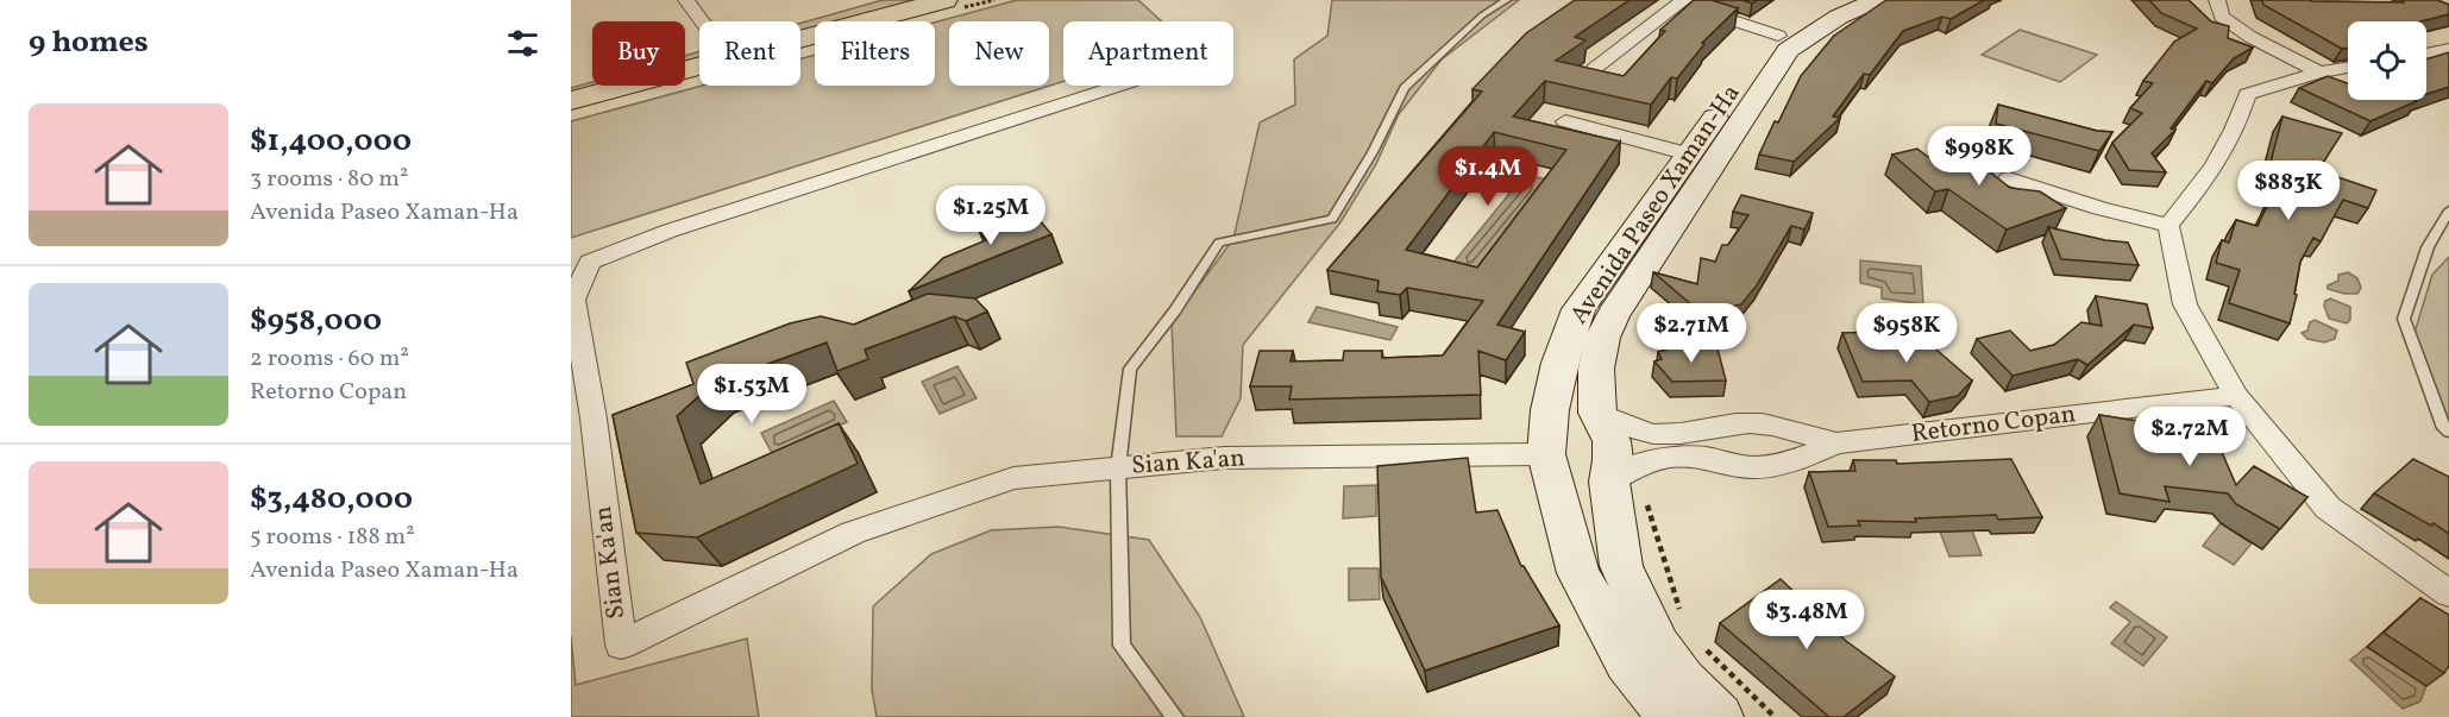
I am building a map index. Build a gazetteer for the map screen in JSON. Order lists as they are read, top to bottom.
{
  "streets": {
    "main road": ["Avenida Paseo Xaman-Ha"],
    "street": ["Retorno Copan", "Sian Ka'an"]
  },
  "crossings": [
    ["Avenida Paseo Xaman-Ha", "Retorno Copan"],
    ["Avenida Paseo Xaman-Ha", "Sian Ka'an"]
  ],
  "page": {
    "heading": "9 homes",
    "chip": [
      "Buy",
      "Rent",
      "Filters",
      "New",
      "Apartment"
    ],
    "list": [
      {
        "name": "$1,400,000",
        "note": "3 rooms · 80 m² · Avenida Paseo Xaman-Ha"
      },
      {
        "name": "$958,000",
        "note": "2 rooms · 60 m² · Retorno Copan"
      },
      {
        "name": "$3,480,000",
        "note": "5 rooms · 188 m² · Avenida Paseo Xaman-Ha"
      }
    ],
    "price": [
      "$998K",
      "$1.4M",
      "$883K",
      "$1.25M",
      "$2.71M",
      "$958K",
      "$1.53M",
      "$2.72M",
      "$3.48M"
    ]
  }
}
